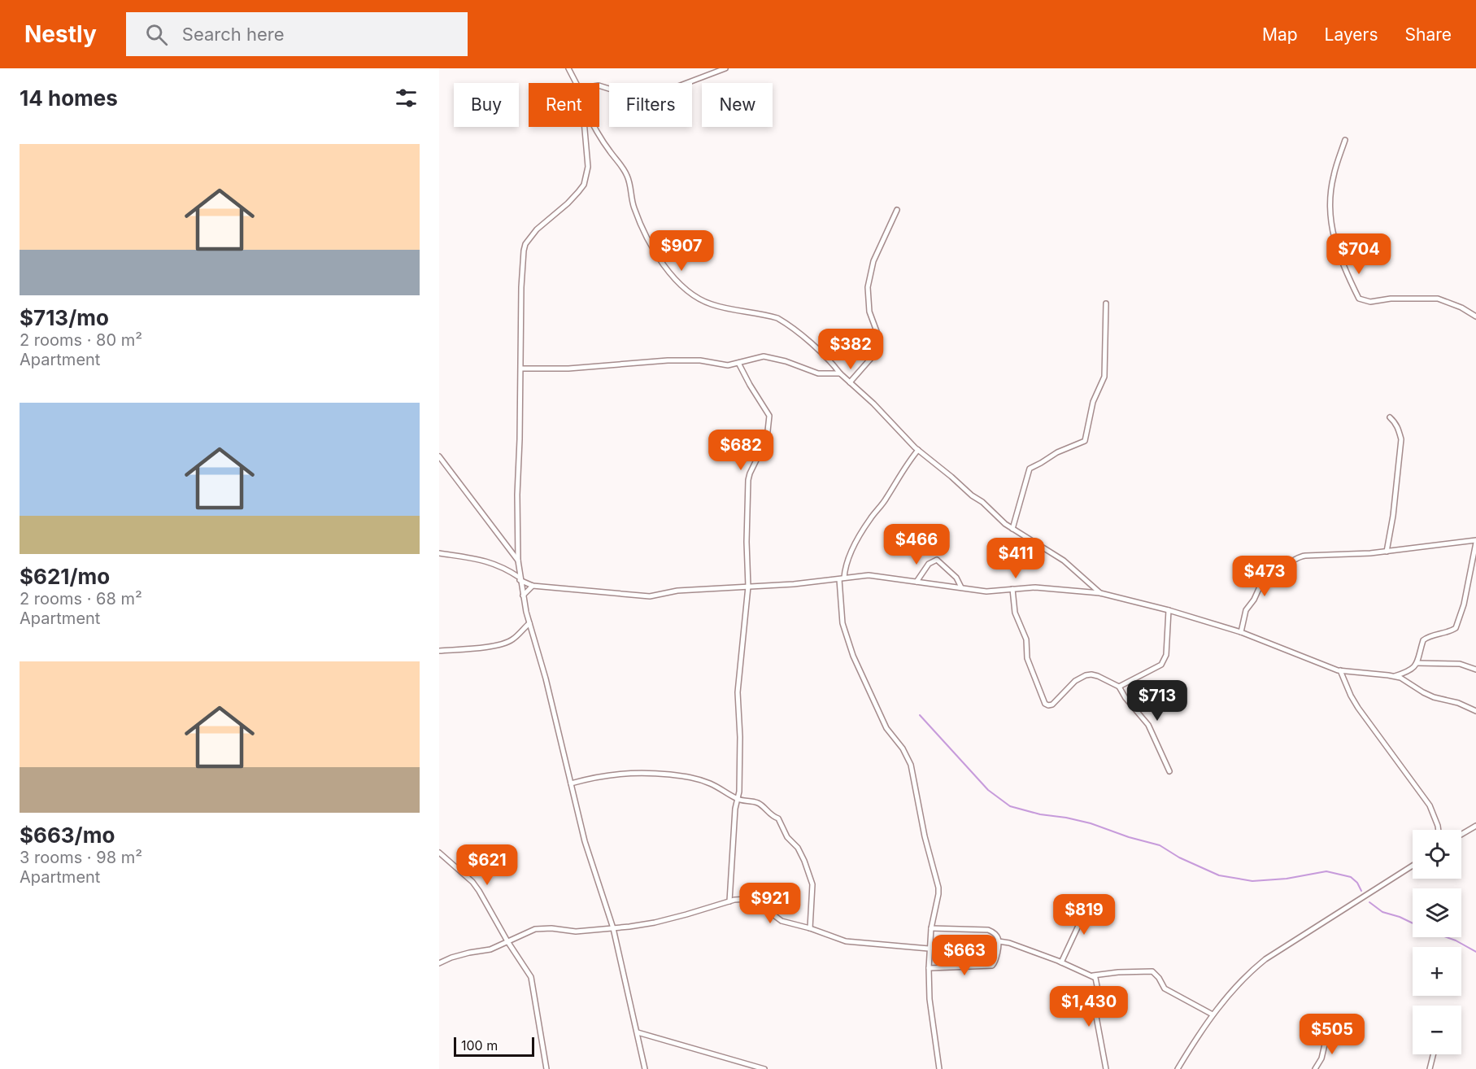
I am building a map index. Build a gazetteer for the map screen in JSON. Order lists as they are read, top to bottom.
{
  "scale_bar": "100 m",
  "page": {
    "header": "Nestly",
    "search": "Search here",
    "nav": ["Map", "Layers", "Share"],
    "heading": "14 homes",
    "chip": [
      "Buy",
      "Rent",
      "Filters",
      "New"
    ],
    "list": [
      {
        "name": "$713/mo",
        "note": "2 rooms · 80 m² · Apartment"
      },
      {
        "name": "$621/mo",
        "note": "2 rooms · 68 m² · Apartment"
      },
      {
        "name": "$663/mo",
        "note": "3 rooms · 98 m² · Apartment"
      }
    ],
    "price": [
      "$907",
      "$704",
      "$382",
      "$682",
      "$466",
      "$411",
      "$473",
      "$713",
      "$621",
      "$921",
      "$819",
      "$663",
      "$1,430",
      "$505"
    ],
    "map_buttons": ["+", "−"],
    "scale": "100 m"
  }
}
